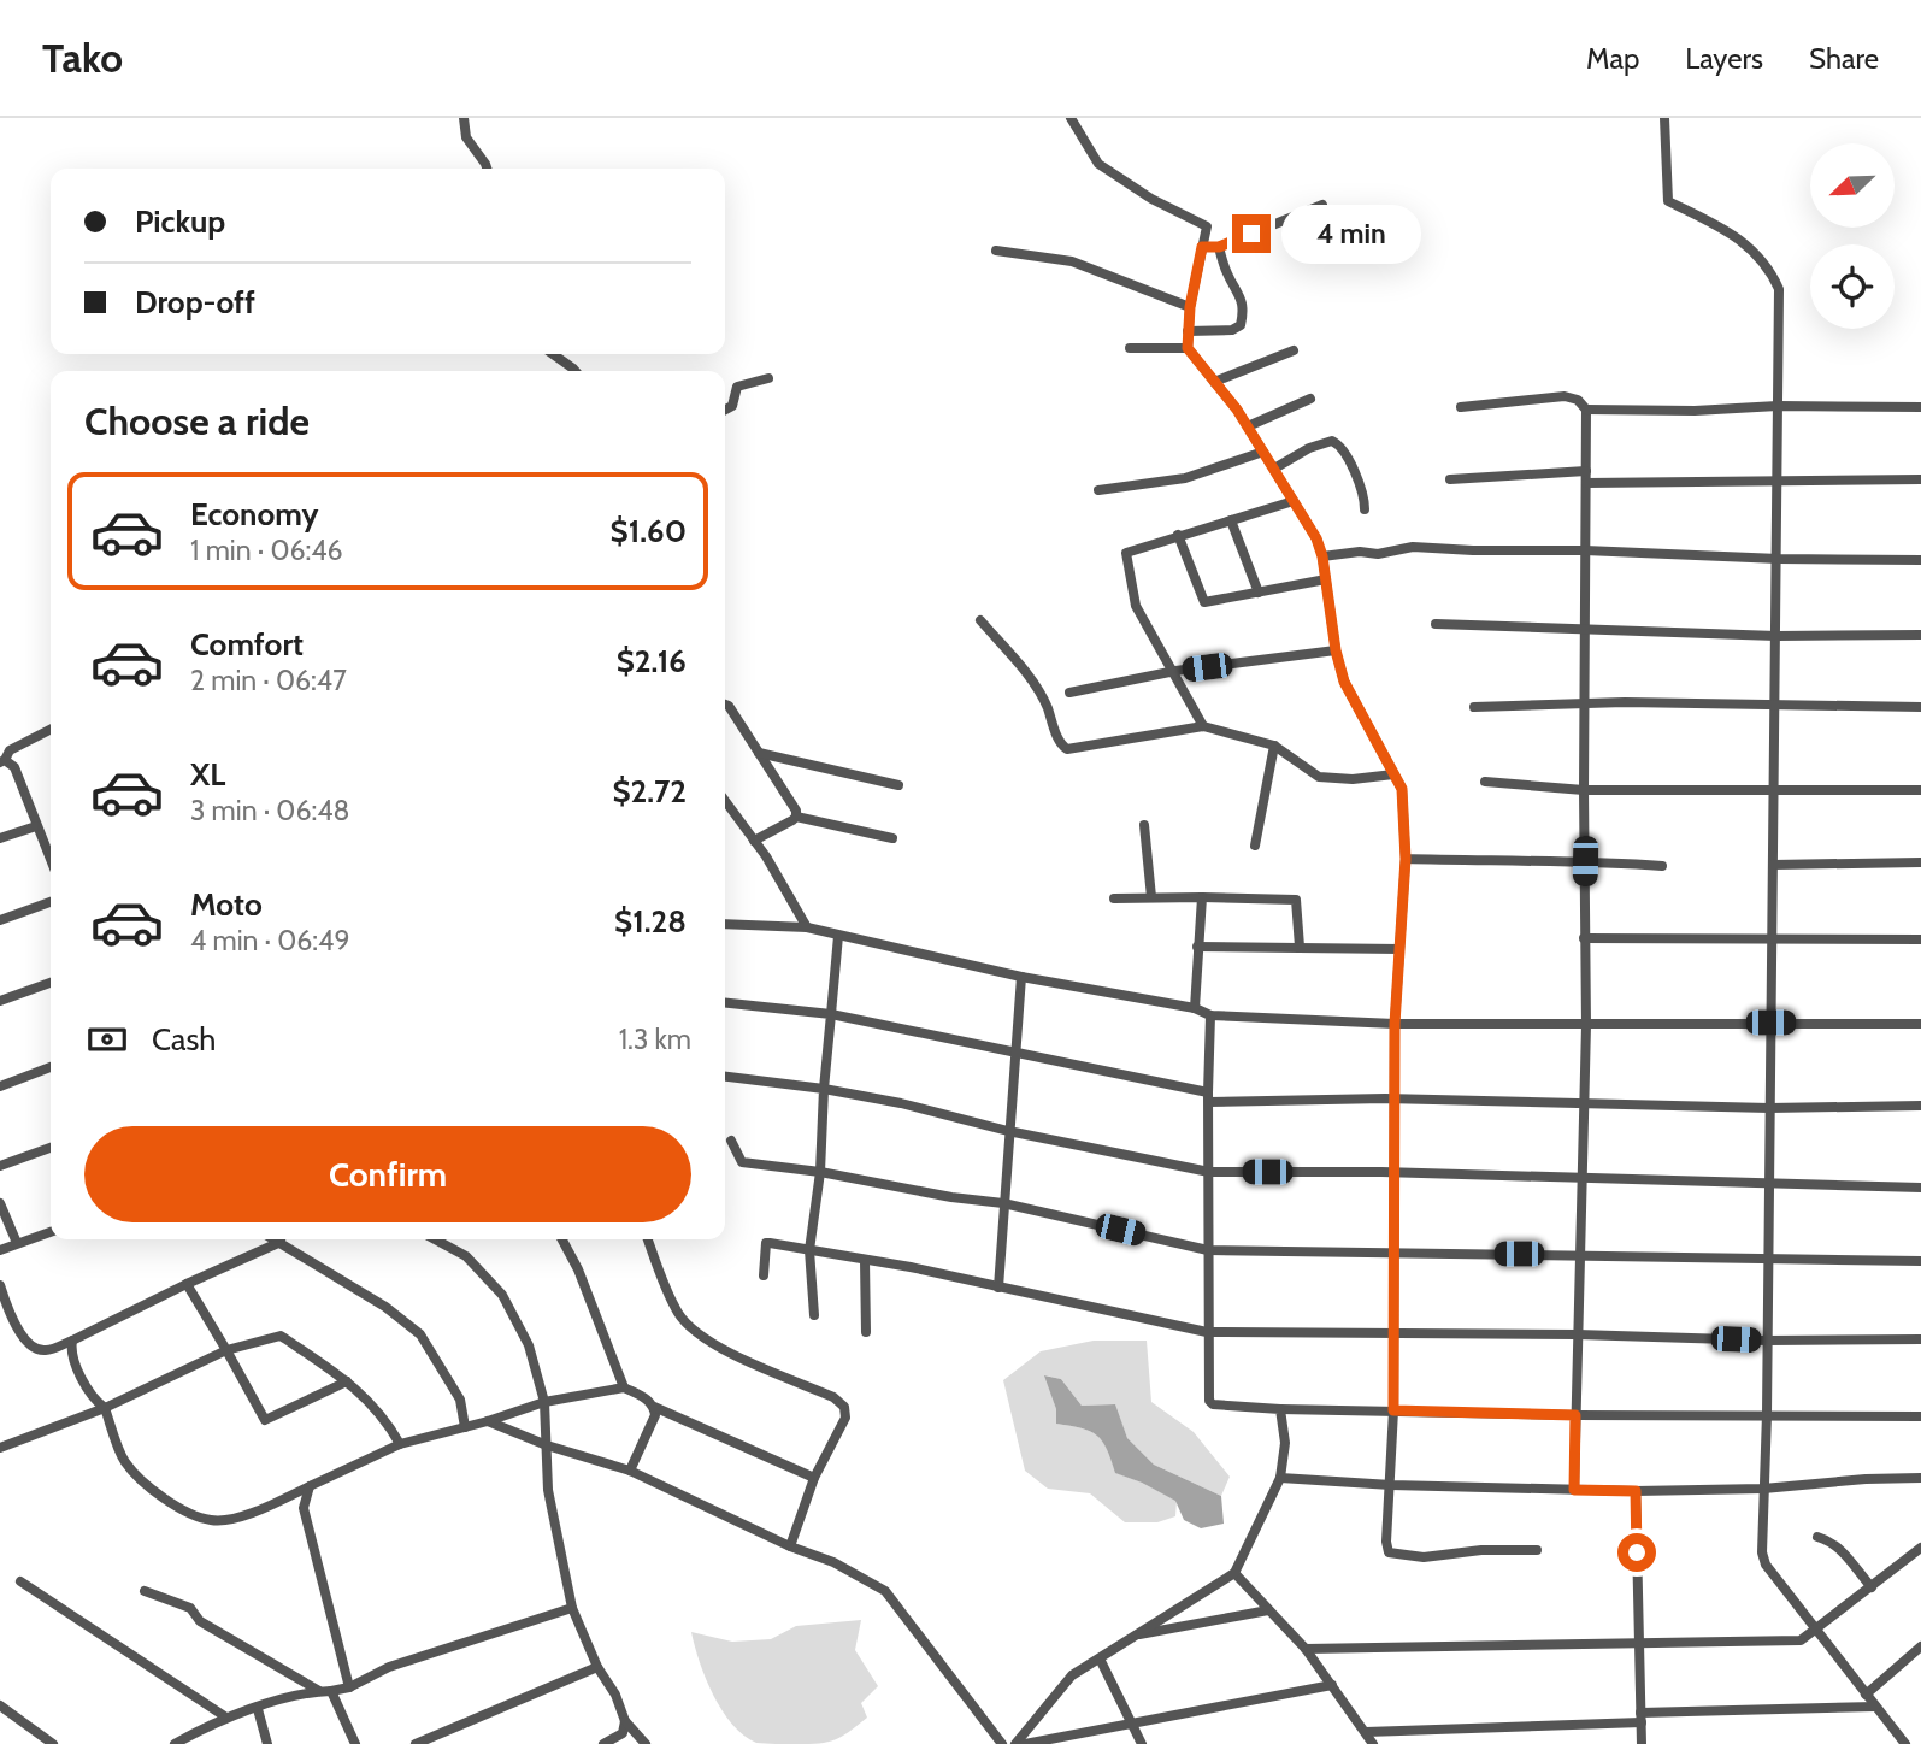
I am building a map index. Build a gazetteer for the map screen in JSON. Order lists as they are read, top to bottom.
{
  "north": "bottom left",
  "page": {
    "header": "Tako",
    "nav": ["Map", "Layers", "Share"],
    "banner": ["Pickup", "Drop-off"],
    "bubble": "4 min",
    "heading": "Choose a ride",
    "list": [
      {
        "name": "Economy",
        "note": "1 min · 06:46",
        "value": "$1.60"
      },
      {
        "name": "Comfort",
        "note": "2 min · 06:47",
        "value": "$2.16"
      },
      {
        "name": "XL",
        "note": "3 min · 06:48",
        "value": "$2.72"
      },
      {
        "name": "Moto",
        "note": "4 min · 06:49",
        "value": "$1.28"
      }
    ],
    "pay": ["Cash", "1.3 km"],
    "buttons": "Confirm"
  }
}
